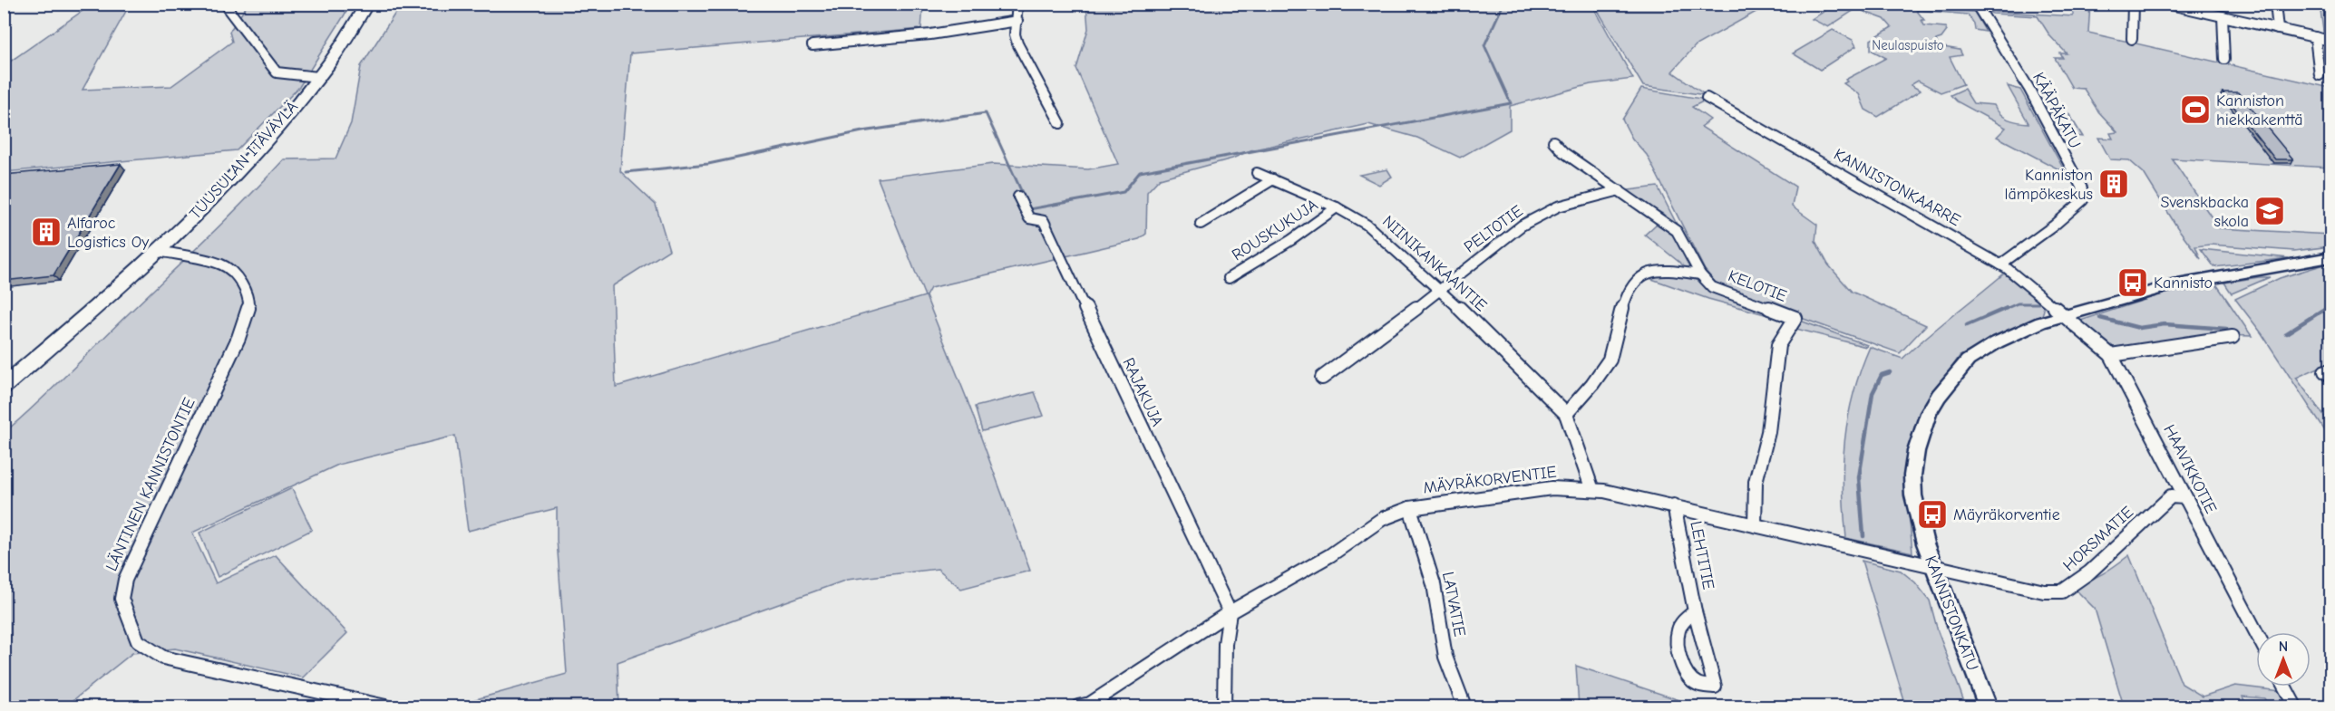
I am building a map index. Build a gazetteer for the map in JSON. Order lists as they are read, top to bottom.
{
  "streets": {
    "main road": ["TUUSULAN ITÄVÄYLÄ"],
    "street": [
      "KÄÄPÄKATU",
      "KANNISTONKAARRE",
      "PELTOTIE",
      "ROUSKUKUJA",
      "NIINIKANKAANTIE",
      "KELOTIE",
      "RAJAKUJA",
      "HAAVIKKOTIE",
      "MÄYRÄKORVENTIE",
      "LÄNTINEN KANNISTONTIE",
      "HORSMATIE",
      "LEHTITIE",
      "LATVATIE",
      "KANNISTONKATU"
    ]
  },
  "crossings": [
    ["KÄÄPÄKATU", "KANNISTONKAARRE"],
    ["TUUSULAN ITÄVÄYLÄ", "LÄNTINEN KANNISTONTIE"],
    ["KANNISTONKAARRE", "HAAVIKKOTIE"],
    ["KANNISTONKAARRE", "KANNISTONKATU"],
    ["PELTOTIE", "NIINIKANKAANTIE"],
    ["PELTOTIE", "KELOTIE"],
    ["ROUSKUKUJA", "NIINIKANKAANTIE"],
    ["KELOTIE", "MÄYRÄKORVENTIE"],
    ["RAJAKUJA", "MÄYRÄKORVENTIE"],
    ["HAAVIKKOTIE", "HORSMATIE"],
    ["HAAVIKKOTIE", "KANNISTONKATU"],
    ["MÄYRÄKORVENTIE", "HORSMATIE"],
    ["MÄYRÄKORVENTIE", "LEHTITIE"],
    ["MÄYRÄKORVENTIE", "LATVATIE"],
    ["MÄYRÄKORVENTIE", "KANNISTONKATU"],
    ["HORSMATIE", "KANNISTONKATU"]
  ],
  "parks": ["Neulaspuisto"],
  "places": {
    "sports": ["Kanniston hiekkakenttä"],
    "building": ["Kanniston lämpökeskus", "Alfaroc Logistics Oy"],
    "school or university": ["Svenskbacka skola"],
    "bus stop": ["Kannisto", "Mäyräkorventie"]
  },
  "north": "top"
}
